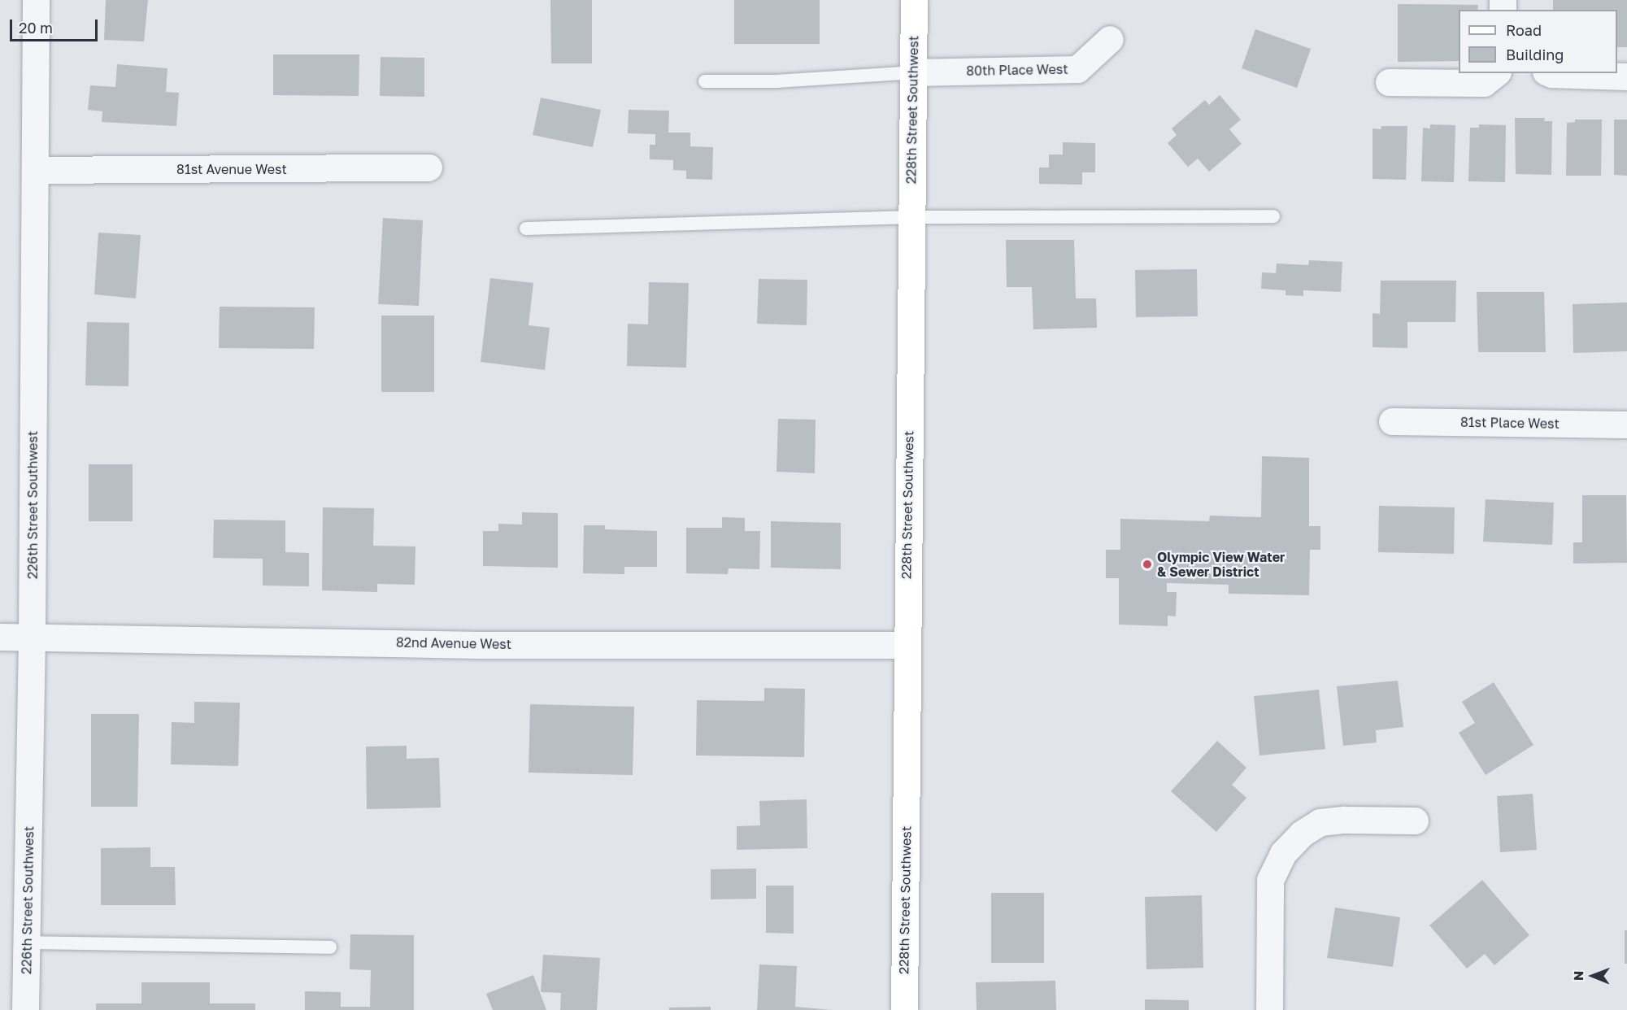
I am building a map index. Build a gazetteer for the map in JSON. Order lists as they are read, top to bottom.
{
  "streets": {
    "street": [
      "80th Place West",
      "228th Street Southwest",
      "81st Avenue West",
      "81st Place West",
      "226th Street Southwest",
      "82nd Avenue West"
    ]
  },
  "crossings": [
    ["80th Place West", "228th Street Southwest"],
    ["228th Street Southwest", "82nd Avenue West"],
    ["81st Avenue West", "226th Street Southwest"],
    ["226th Street Southwest", "82nd Avenue West"]
  ],
  "places": ["Olympic View Water & Sewer District"],
  "legend": ["Road", "Building"],
  "scale_bar": "20 m",
  "north": "left"
}
